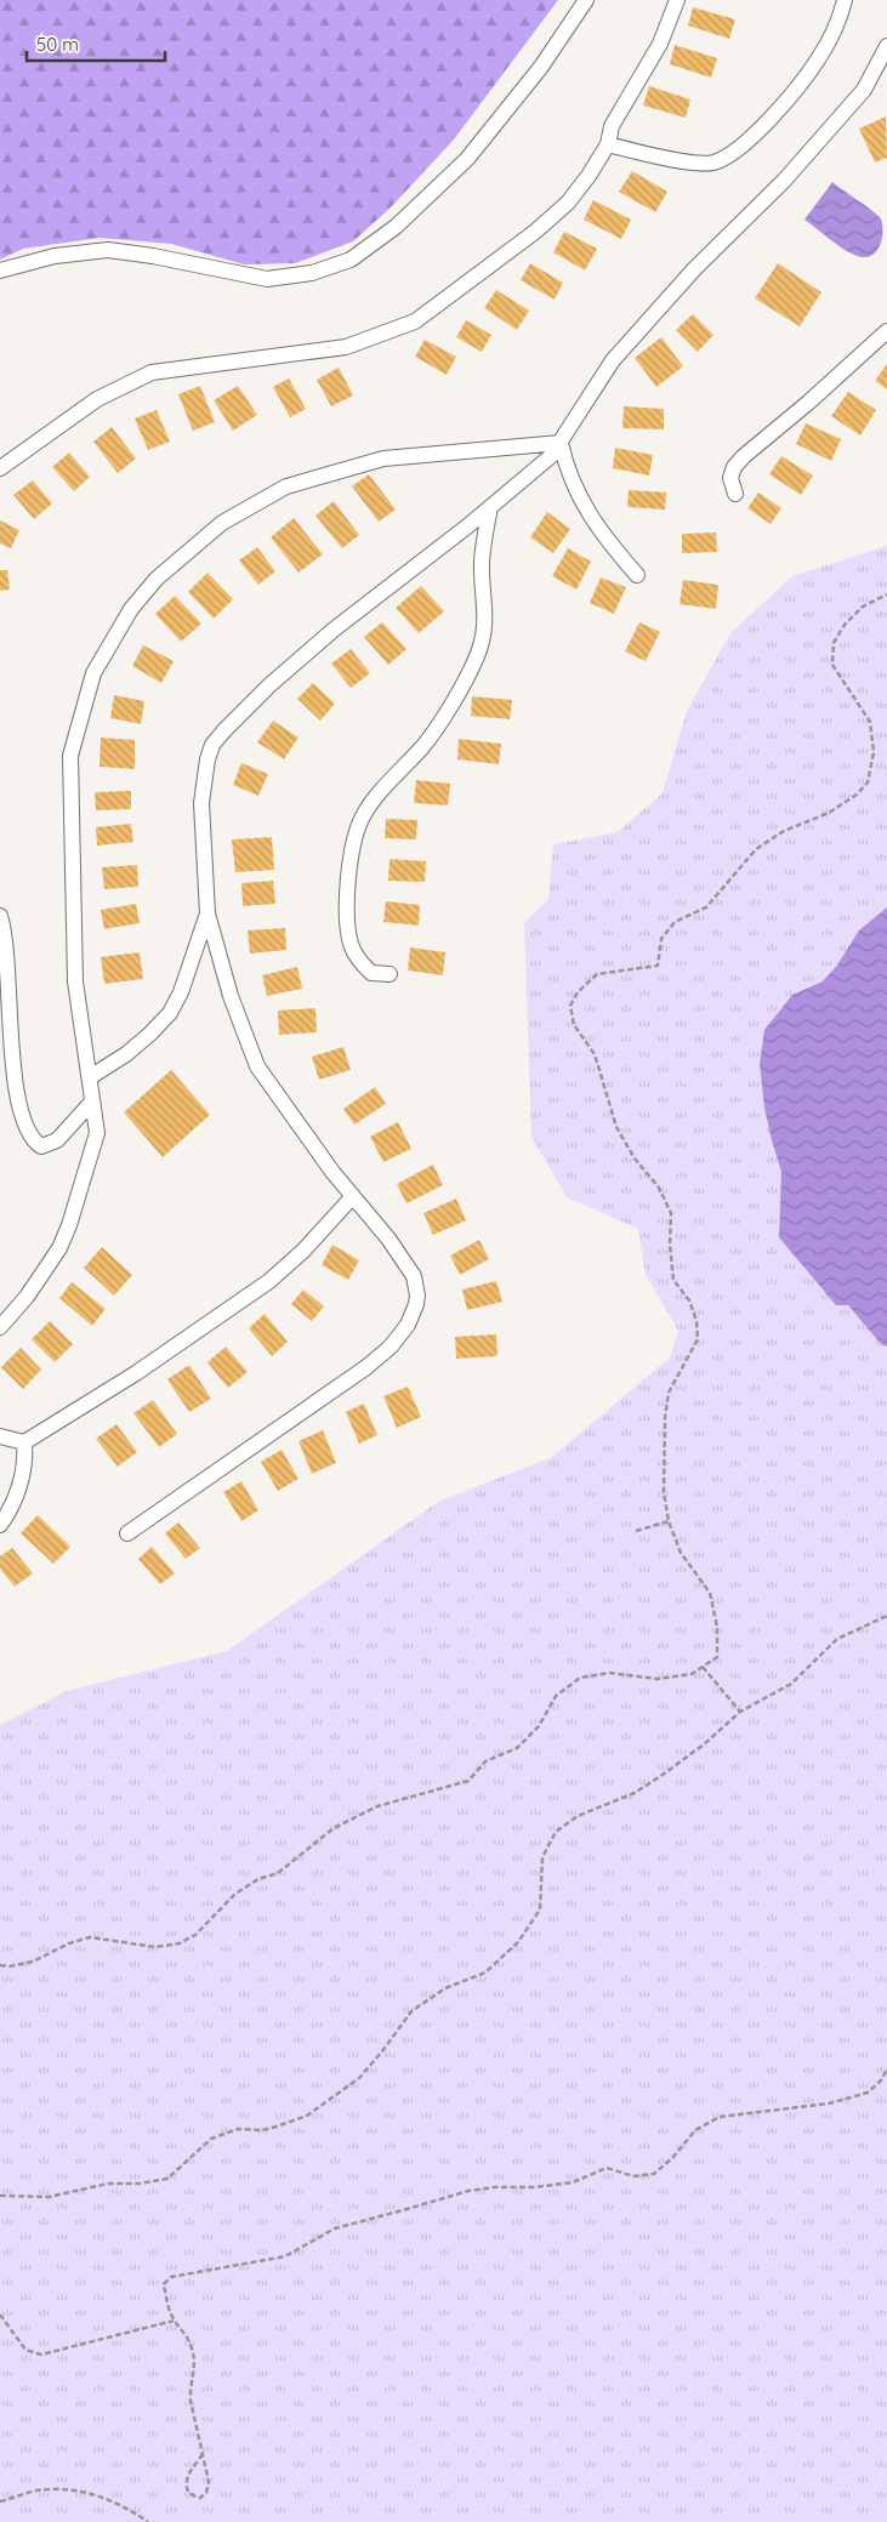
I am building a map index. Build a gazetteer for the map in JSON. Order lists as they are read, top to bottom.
{
  "scale_bar": "50 m"
}
